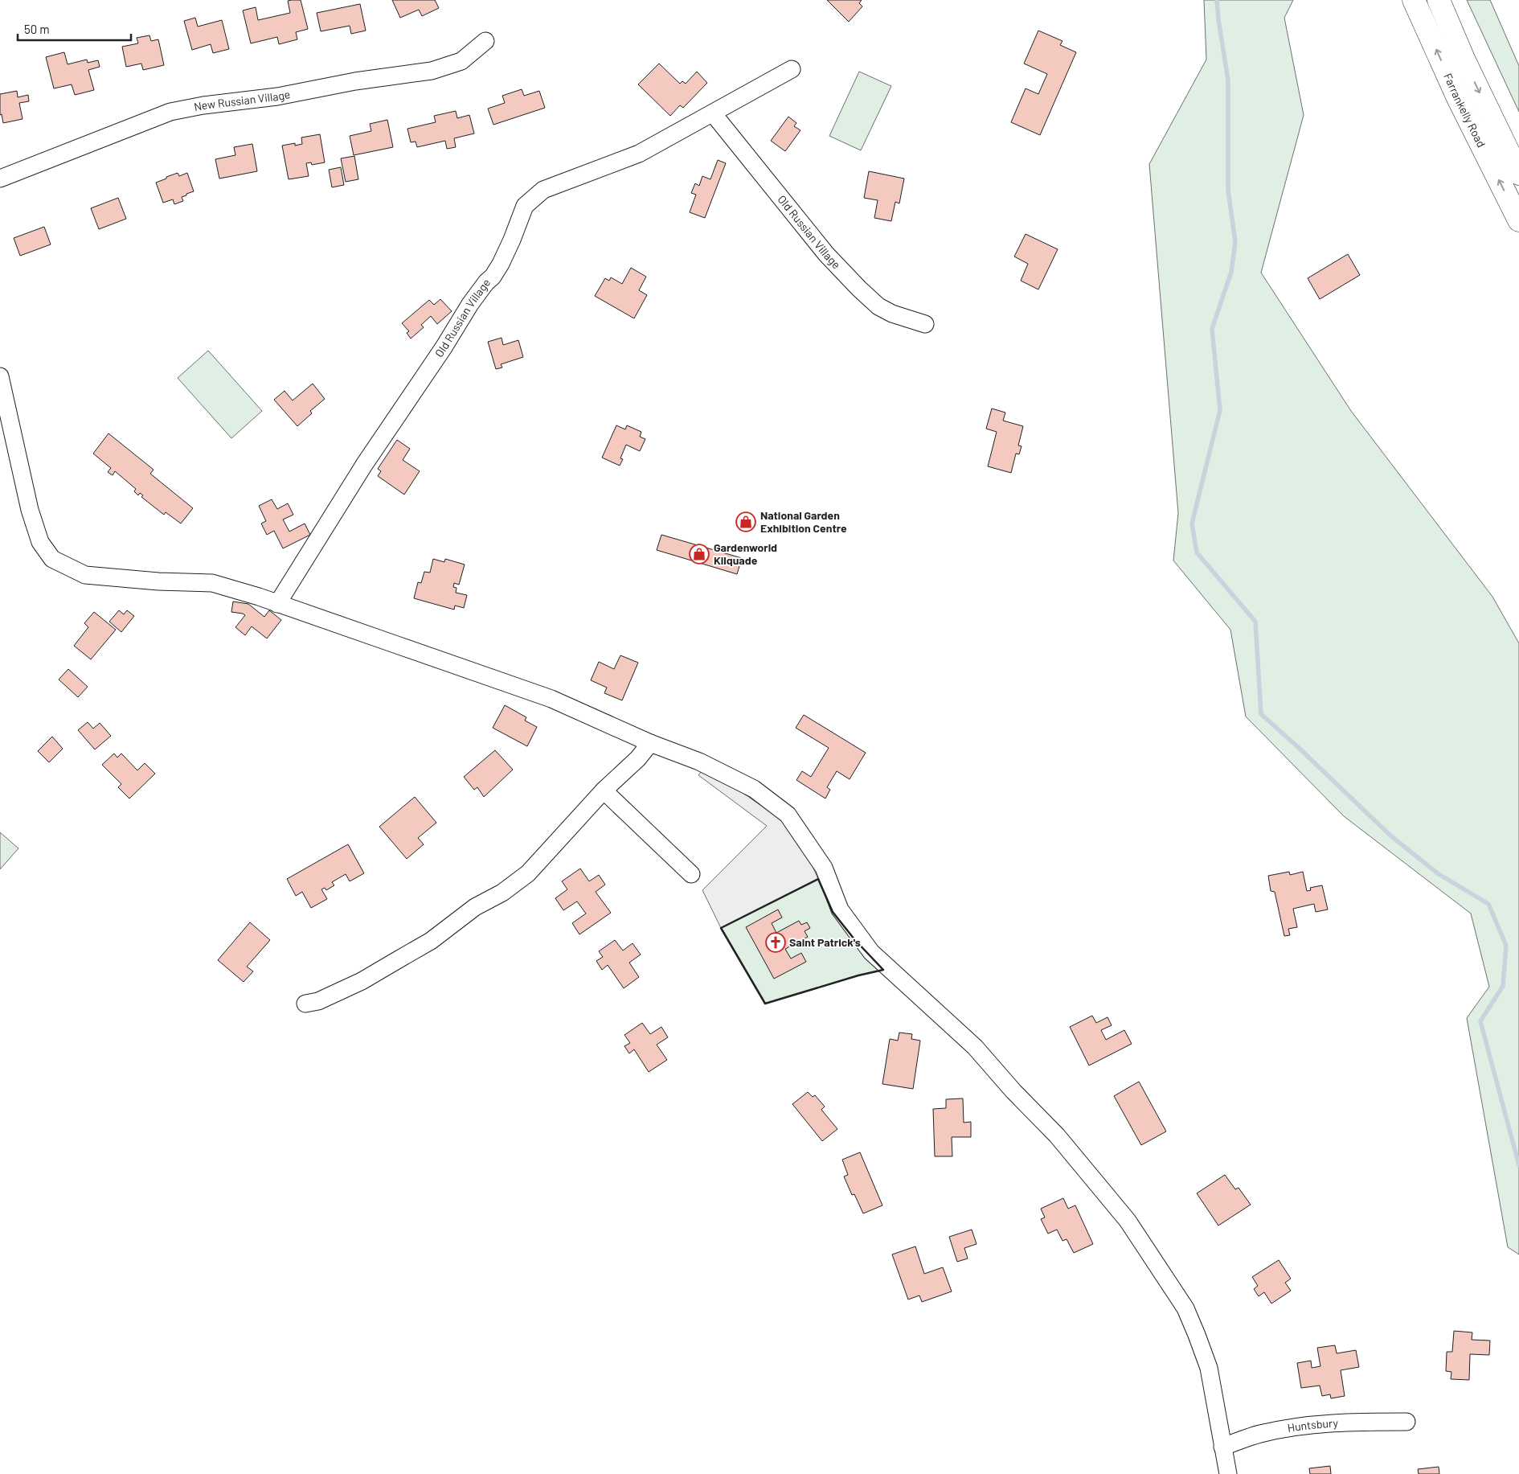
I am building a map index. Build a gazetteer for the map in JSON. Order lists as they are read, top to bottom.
{
  "streets": {
    "main road": ["Farrankelly Road"],
    "street": ["New Russian Village", "Old Russian Village", "Huntsbury"]
  },
  "places": {
    "shop": ["National Garden Exhibition Centre", "Gardenworld Kilquade"],
    "church": ["Saint Patrick's"]
  },
  "scale_bar": "50 m"
}
